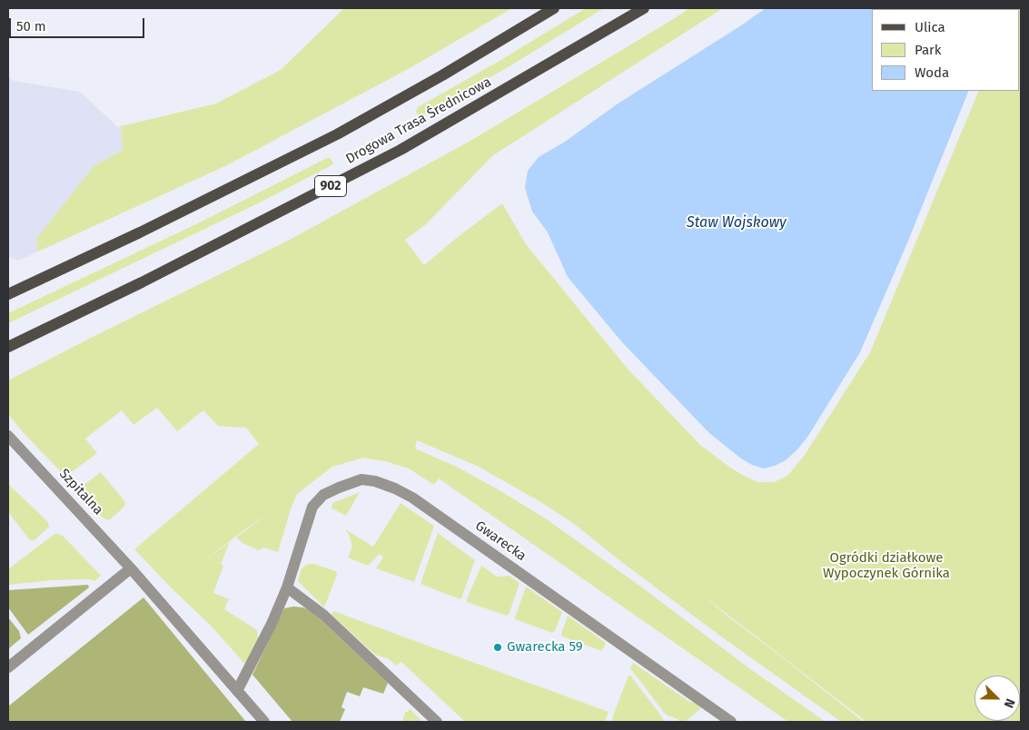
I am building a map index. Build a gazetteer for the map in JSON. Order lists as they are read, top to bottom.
{
  "streets": {
    "main road": ["Drogowa Trasa Średnicowa", "902"],
    "street": ["Szpitalna", "Gwarecka"]
  },
  "crossings": [
    ["Szpitalna", "Gwarecka"]
  ],
  "water": ["Staw Wojskowy"],
  "parks": ["Ogródki działkowe Wypoczynek Górnika"],
  "places": ["Gwarecka 59"],
  "legend": ["Ulica", "Park", "Woda"],
  "scale_bar": "50 m",
  "north": "bottom right"
}
